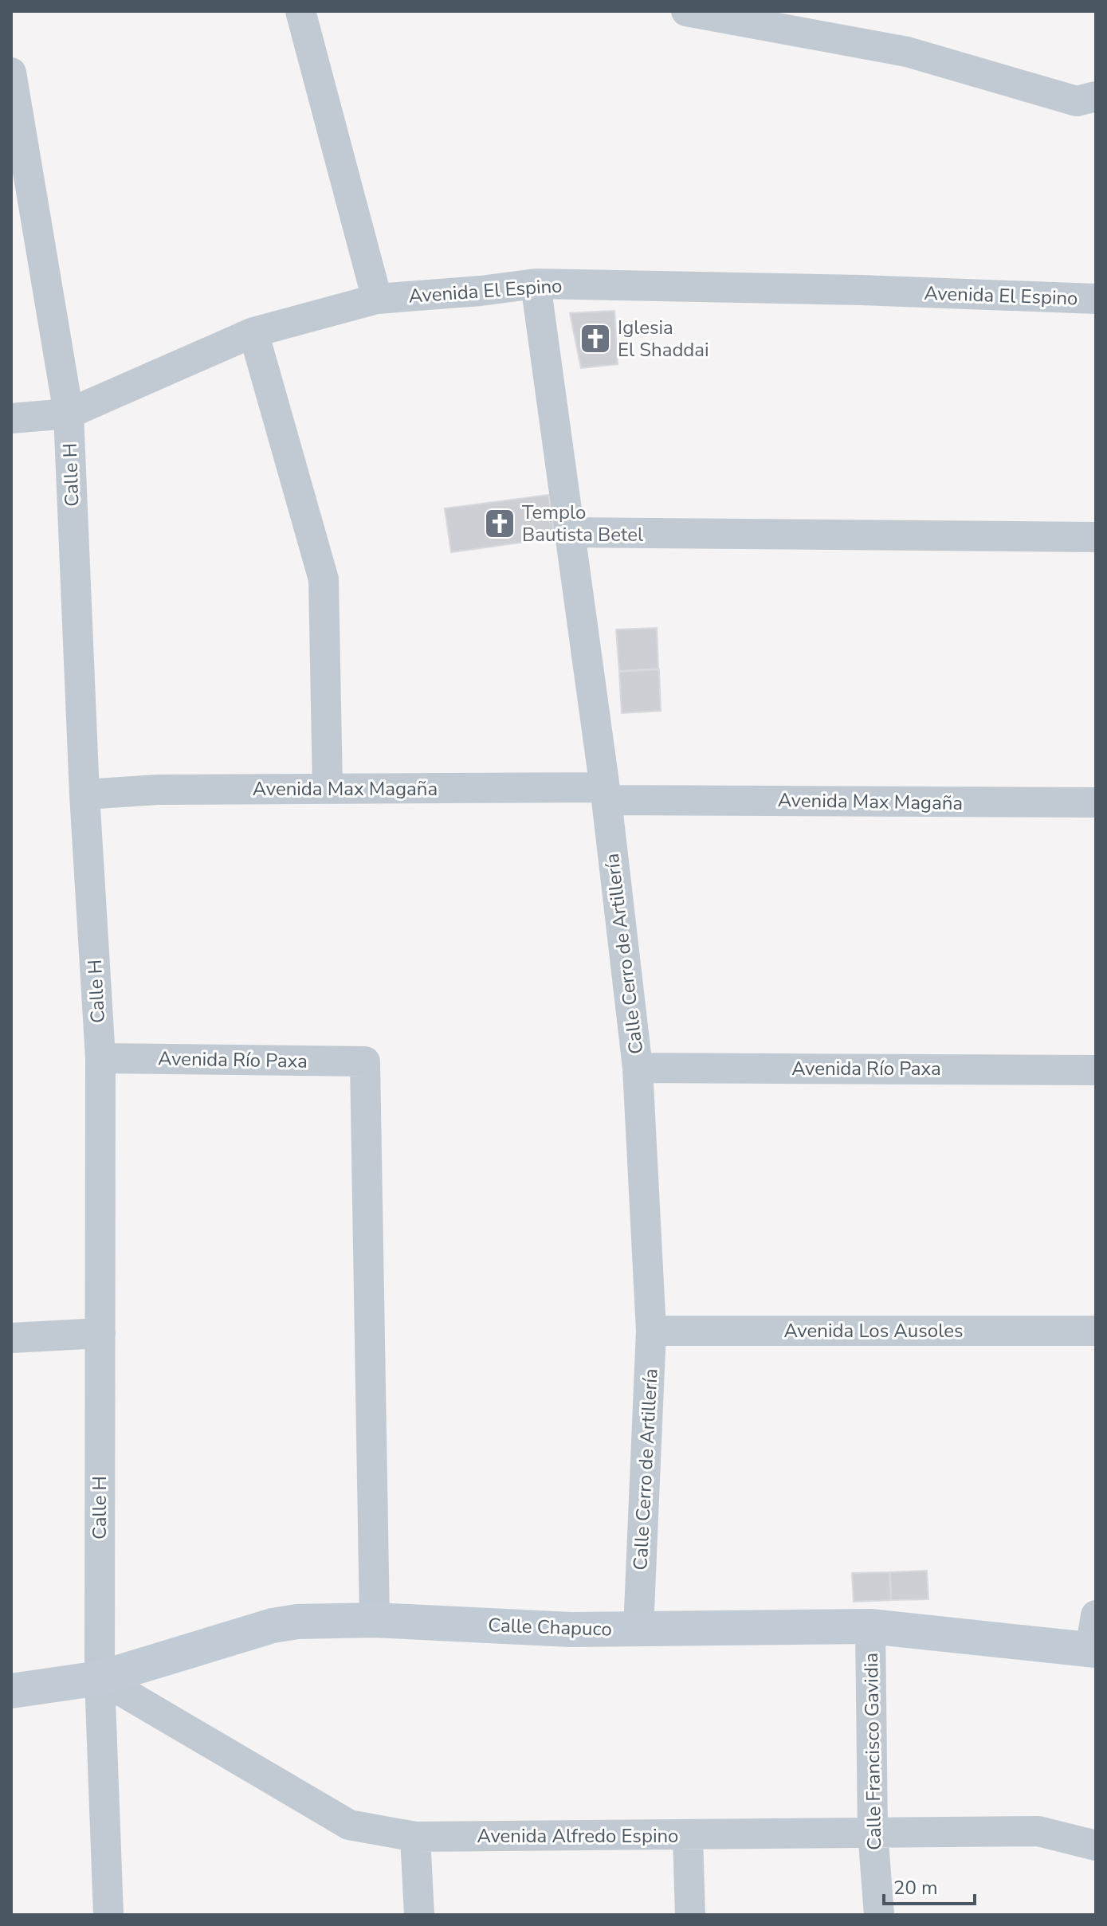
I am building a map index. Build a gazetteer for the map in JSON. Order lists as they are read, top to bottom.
{
  "streets": {
    "street": [
      "Avenida El Espino",
      "Calle H",
      "Avenida Max Magaña",
      "Calle Cerro de Artillería",
      "Avenida Río Paxa",
      "Avenida Los Ausoles",
      "Calle Chapuco",
      "Calle Francisco Gavidia",
      "Avenida Alfredo Espino"
    ]
  },
  "crossings": [
    ["Avenida El Espino", "Calle H"],
    ["Avenida El Espino", "Calle Cerro de Artillería"],
    ["Calle H", "Avenida Max Magaña"],
    ["Calle H", "Avenida Río Paxa"],
    ["Calle H", "Calle Chapuco"],
    ["Calle H", "Avenida Alfredo Espino"],
    ["Avenida Max Magaña", "Calle Cerro de Artillería"],
    ["Calle Cerro de Artillería", "Avenida Río Paxa"],
    ["Calle Cerro de Artillería", "Avenida Los Ausoles"],
    ["Calle Cerro de Artillería", "Calle Chapuco"],
    ["Avenida Río Paxa", "Calle Chapuco"],
    ["Calle Chapuco", "Calle Francisco Gavidia"],
    ["Calle Chapuco", "Avenida Alfredo Espino"],
    ["Calle Francisco Gavidia", "Avenida Alfredo Espino"]
  ],
  "places": {
    "church": ["Iglesia El Shaddai", "Templo Bautista Betel"]
  },
  "scale_bar": "20 m"
}
